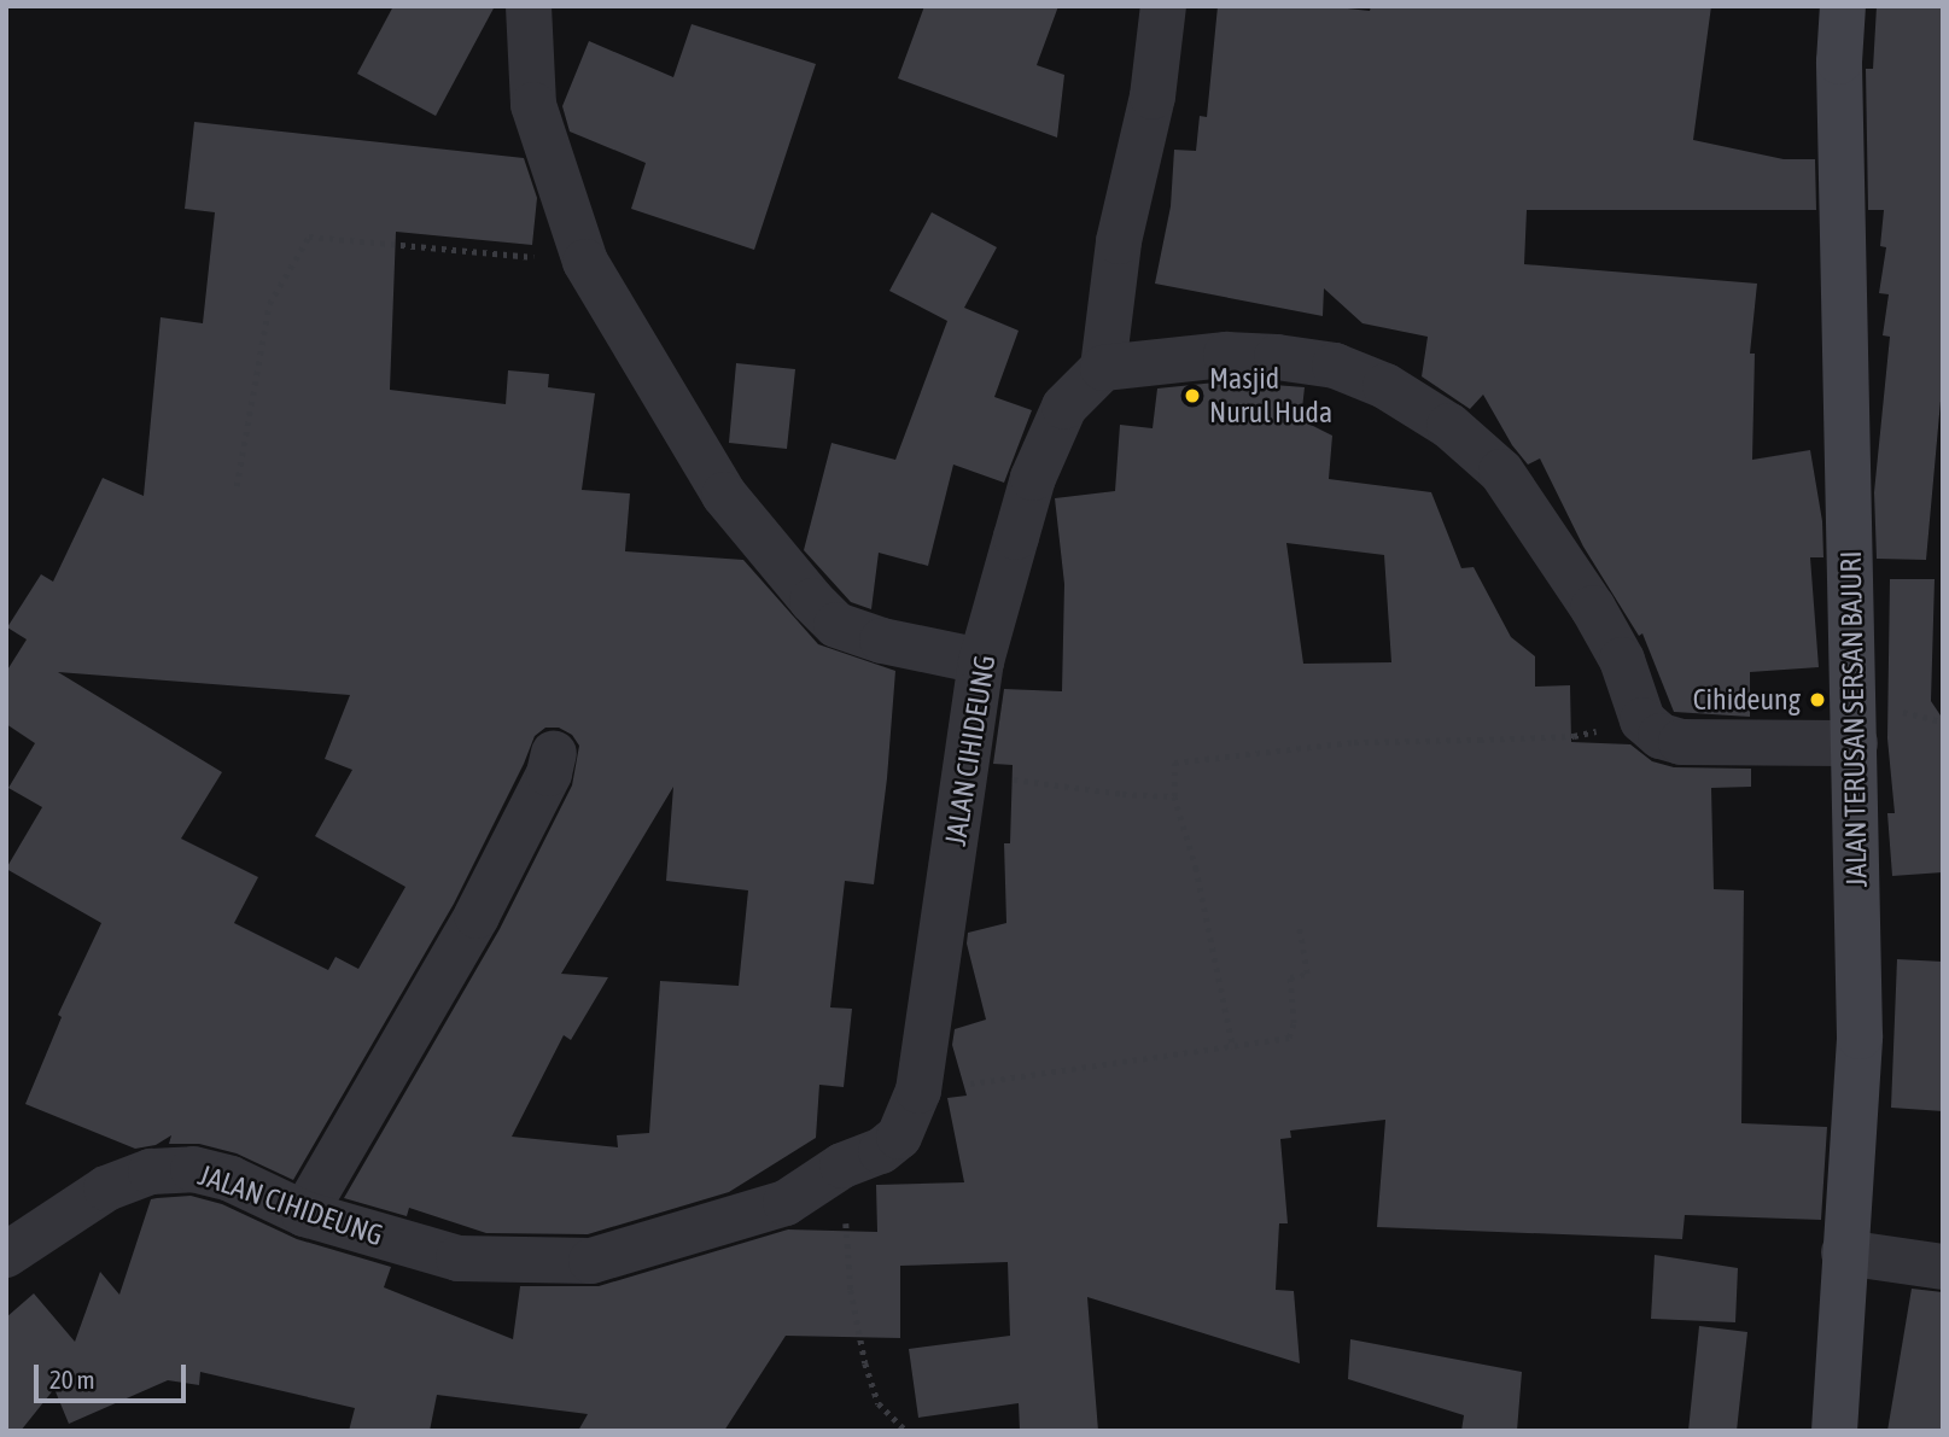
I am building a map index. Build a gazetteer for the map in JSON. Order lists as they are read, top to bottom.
{
  "streets": {
    "main road": ["JALAN TERUSAN SERSAN BAJURI"],
    "street": ["JALAN CIHIDEUNG"]
  },
  "places": ["Masjid Nurul Huda", "Cihideung"],
  "scale_bar": "20 m"
}
